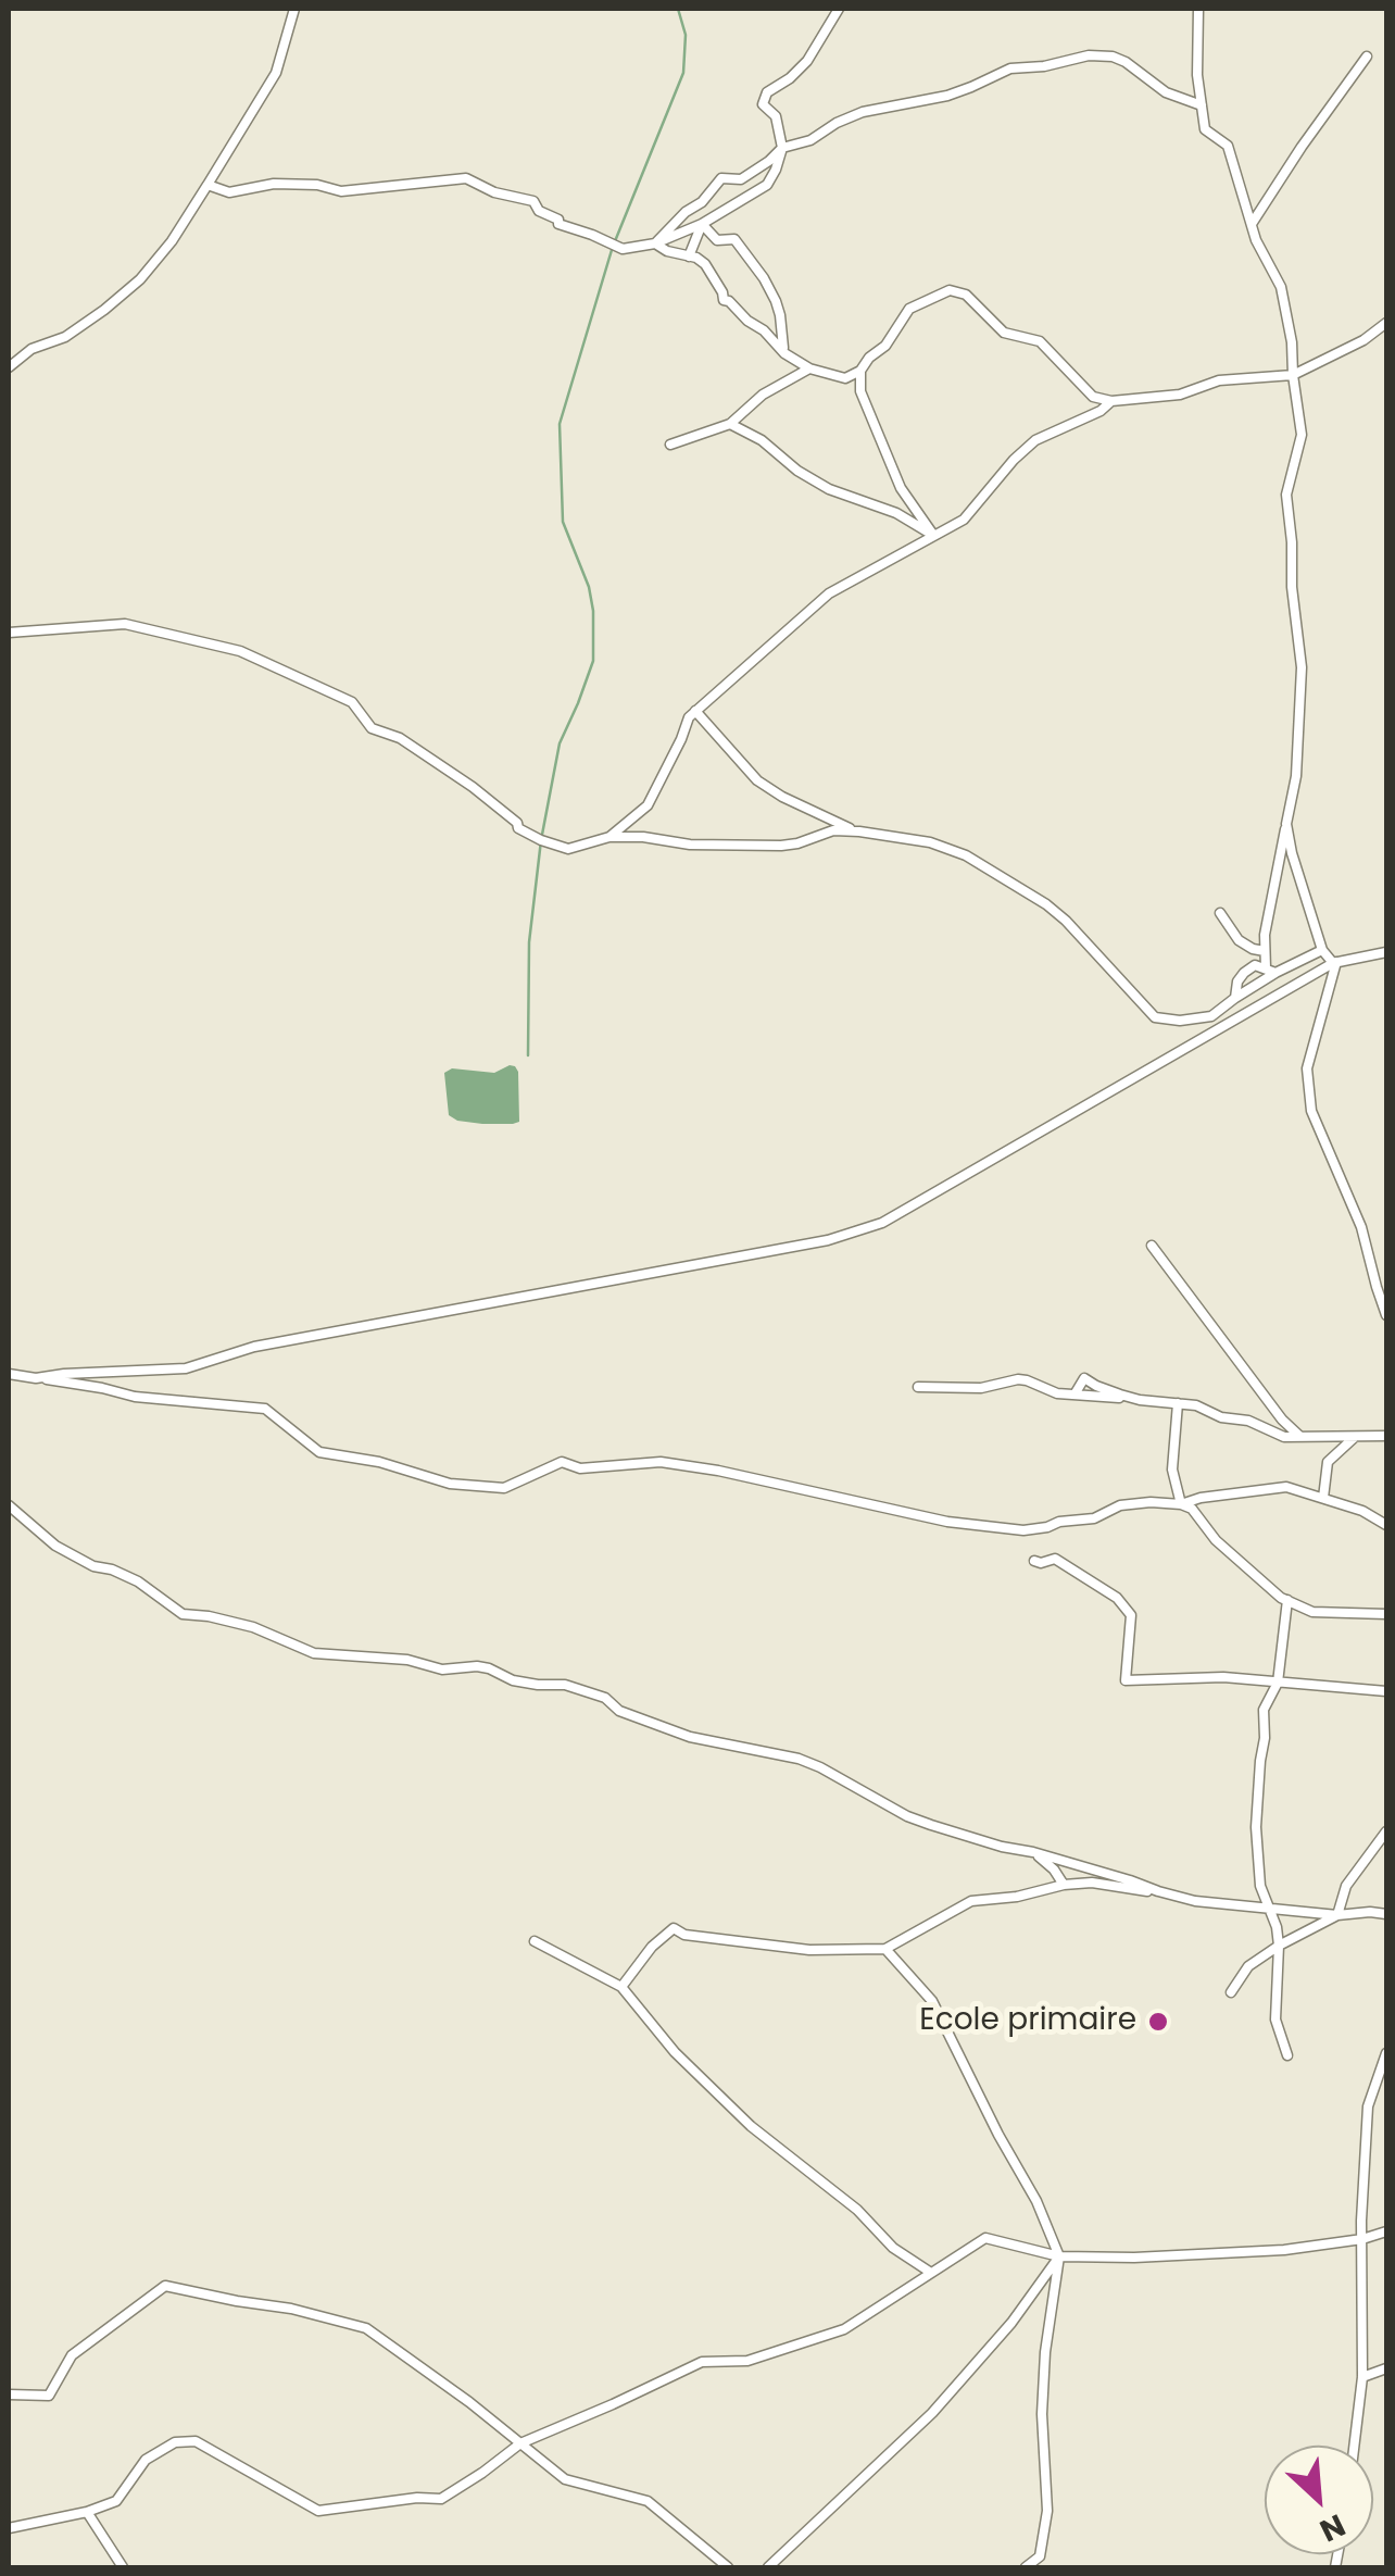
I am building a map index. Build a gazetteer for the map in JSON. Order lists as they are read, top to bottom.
{
  "places": ["Ecole primaire"],
  "north": "bottom right"
}
